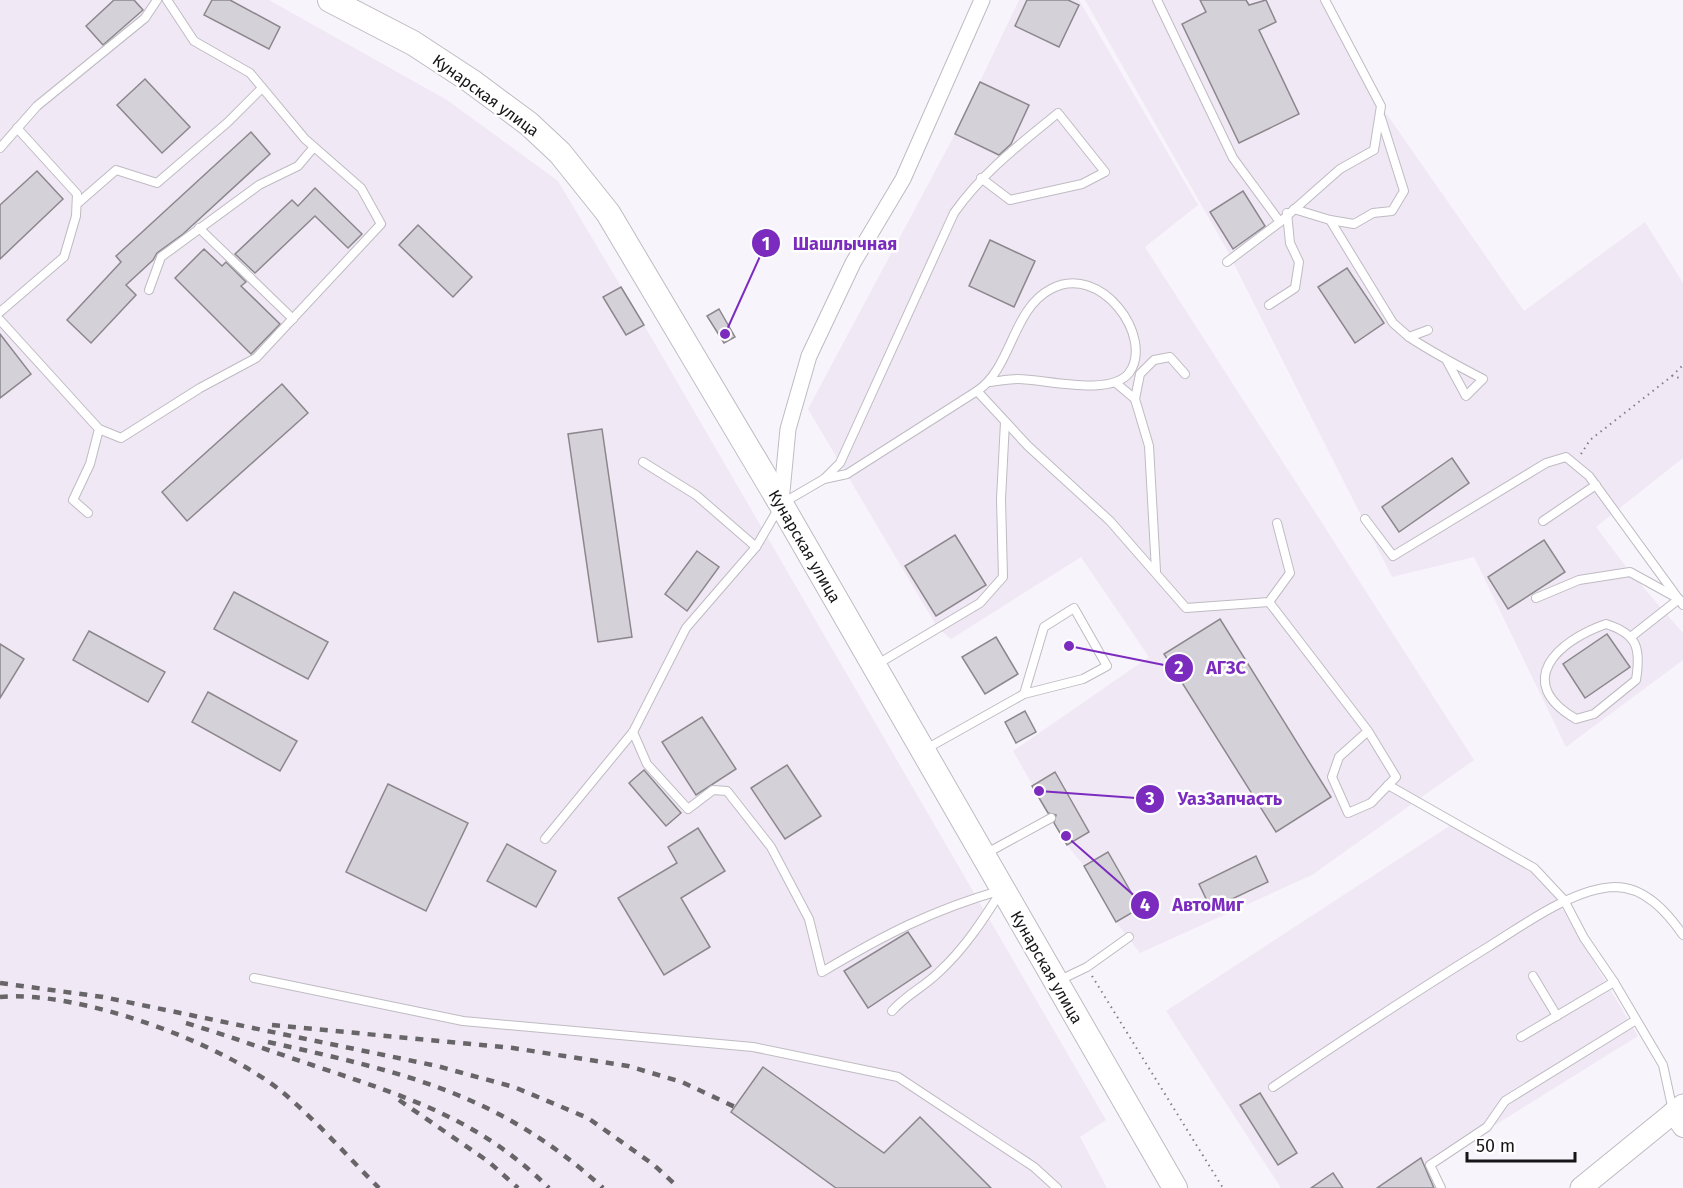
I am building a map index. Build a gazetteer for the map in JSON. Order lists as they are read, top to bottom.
{
  "streets": {
    "main road": ["Кунарская улица"]
  },
  "places": [
    "Шашлычная",
    "АГЗС",
    "УазЗапчасть",
    "АвтоМиг"
  ],
  "scale_bar": "50 m"
}
